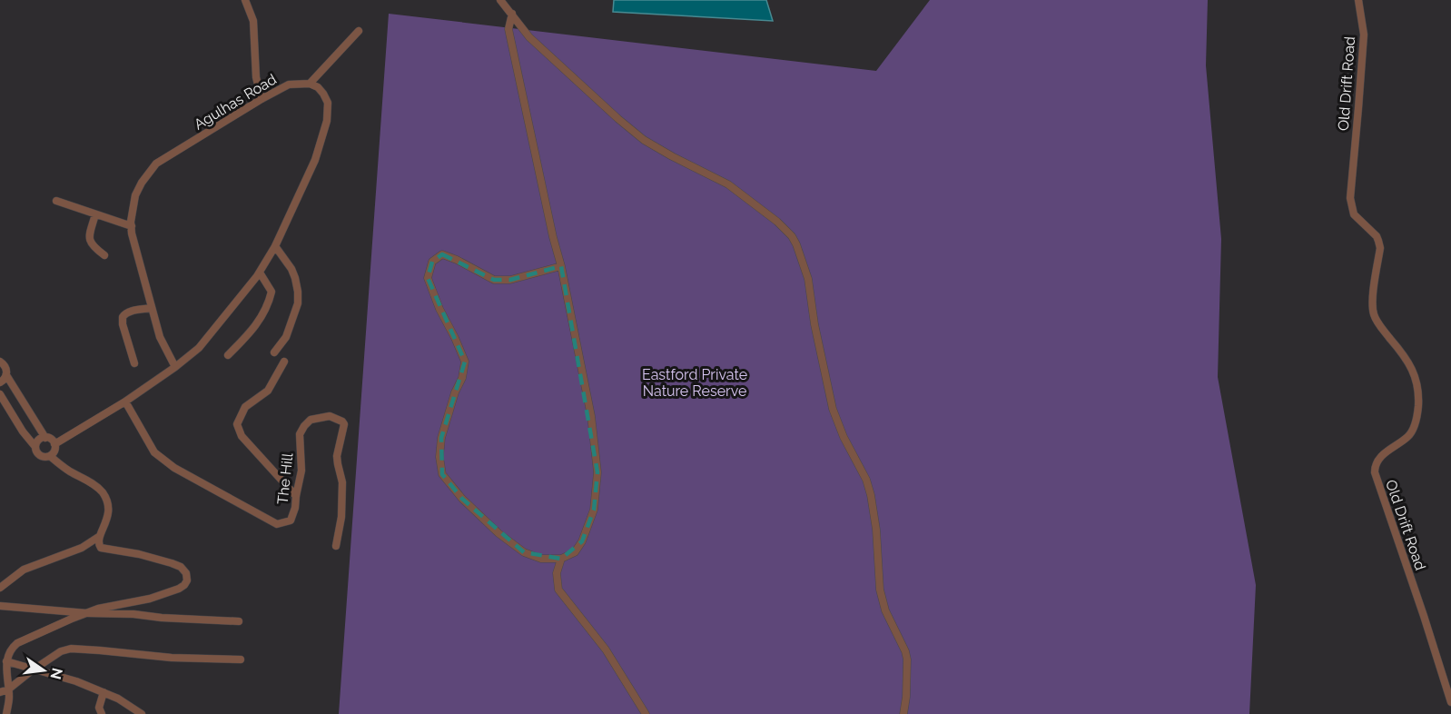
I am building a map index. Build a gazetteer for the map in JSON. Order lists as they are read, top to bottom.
{
  "streets": {
    "street": ["Old Drift Road", "Agulhas Road", "The Hill"]
  },
  "parks": ["Eastford Private Nature Reserve"],
  "north": "right"
}
